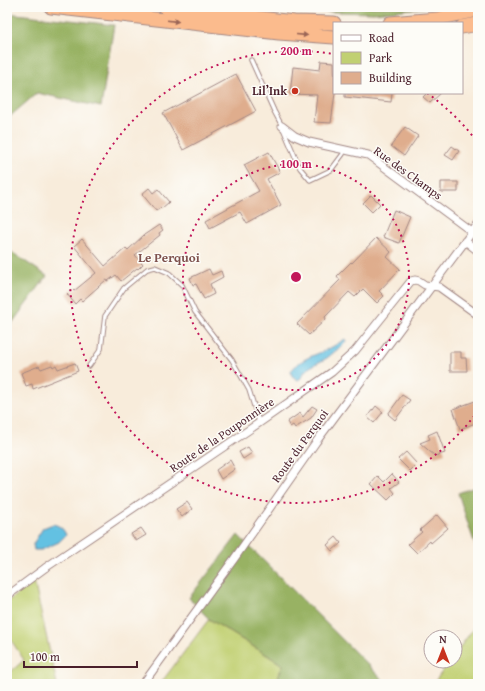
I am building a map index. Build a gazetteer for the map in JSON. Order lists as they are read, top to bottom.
{
  "streets": {
    "street": ["Rue des Champs", "Route de la Pouponnière", "Route du Perquoi"]
  },
  "crossings": [
    ["Rue des Champs", "Route du Perquoi"],
    ["Route de la Pouponnière", "Route du Perquoi"]
  ],
  "districts": ["Le Perquoi"],
  "places": ["Lil’Ink"],
  "legend": ["Road", "Park", "Building"],
  "scale_bar": "100 m",
  "north": "top",
  "rings": ["200 m", "100 m"]
}
